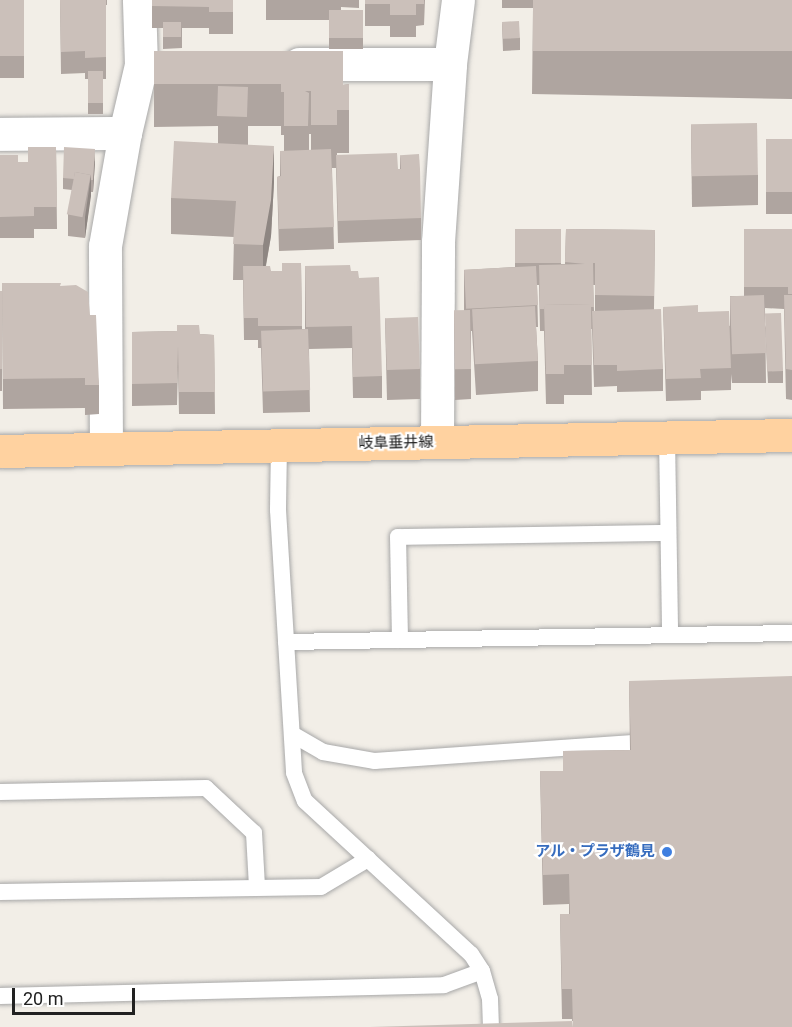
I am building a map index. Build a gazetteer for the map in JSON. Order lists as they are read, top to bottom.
{
  "streets": {
    "main road": ["岐阜垂井線"]
  },
  "places": ["アル・プラザ鶴見"],
  "scale_bar": "20 m"
}
